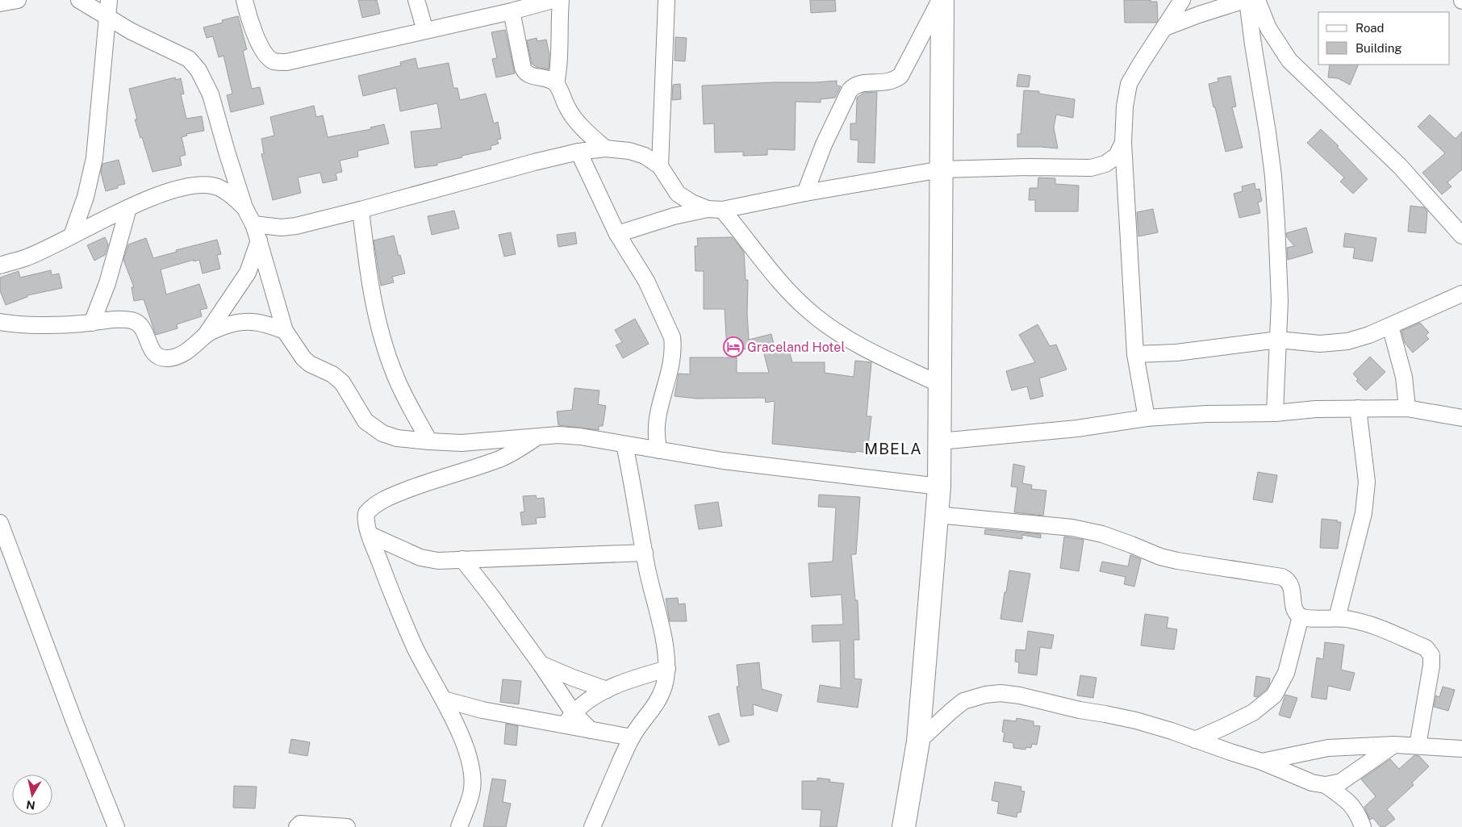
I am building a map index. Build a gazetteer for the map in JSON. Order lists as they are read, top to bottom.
{
  "districts": ["MBELA"],
  "places": {
    "hotel": ["Graceland Hotel"]
  },
  "legend": ["Road", "Building"],
  "north": "bottom"
}
